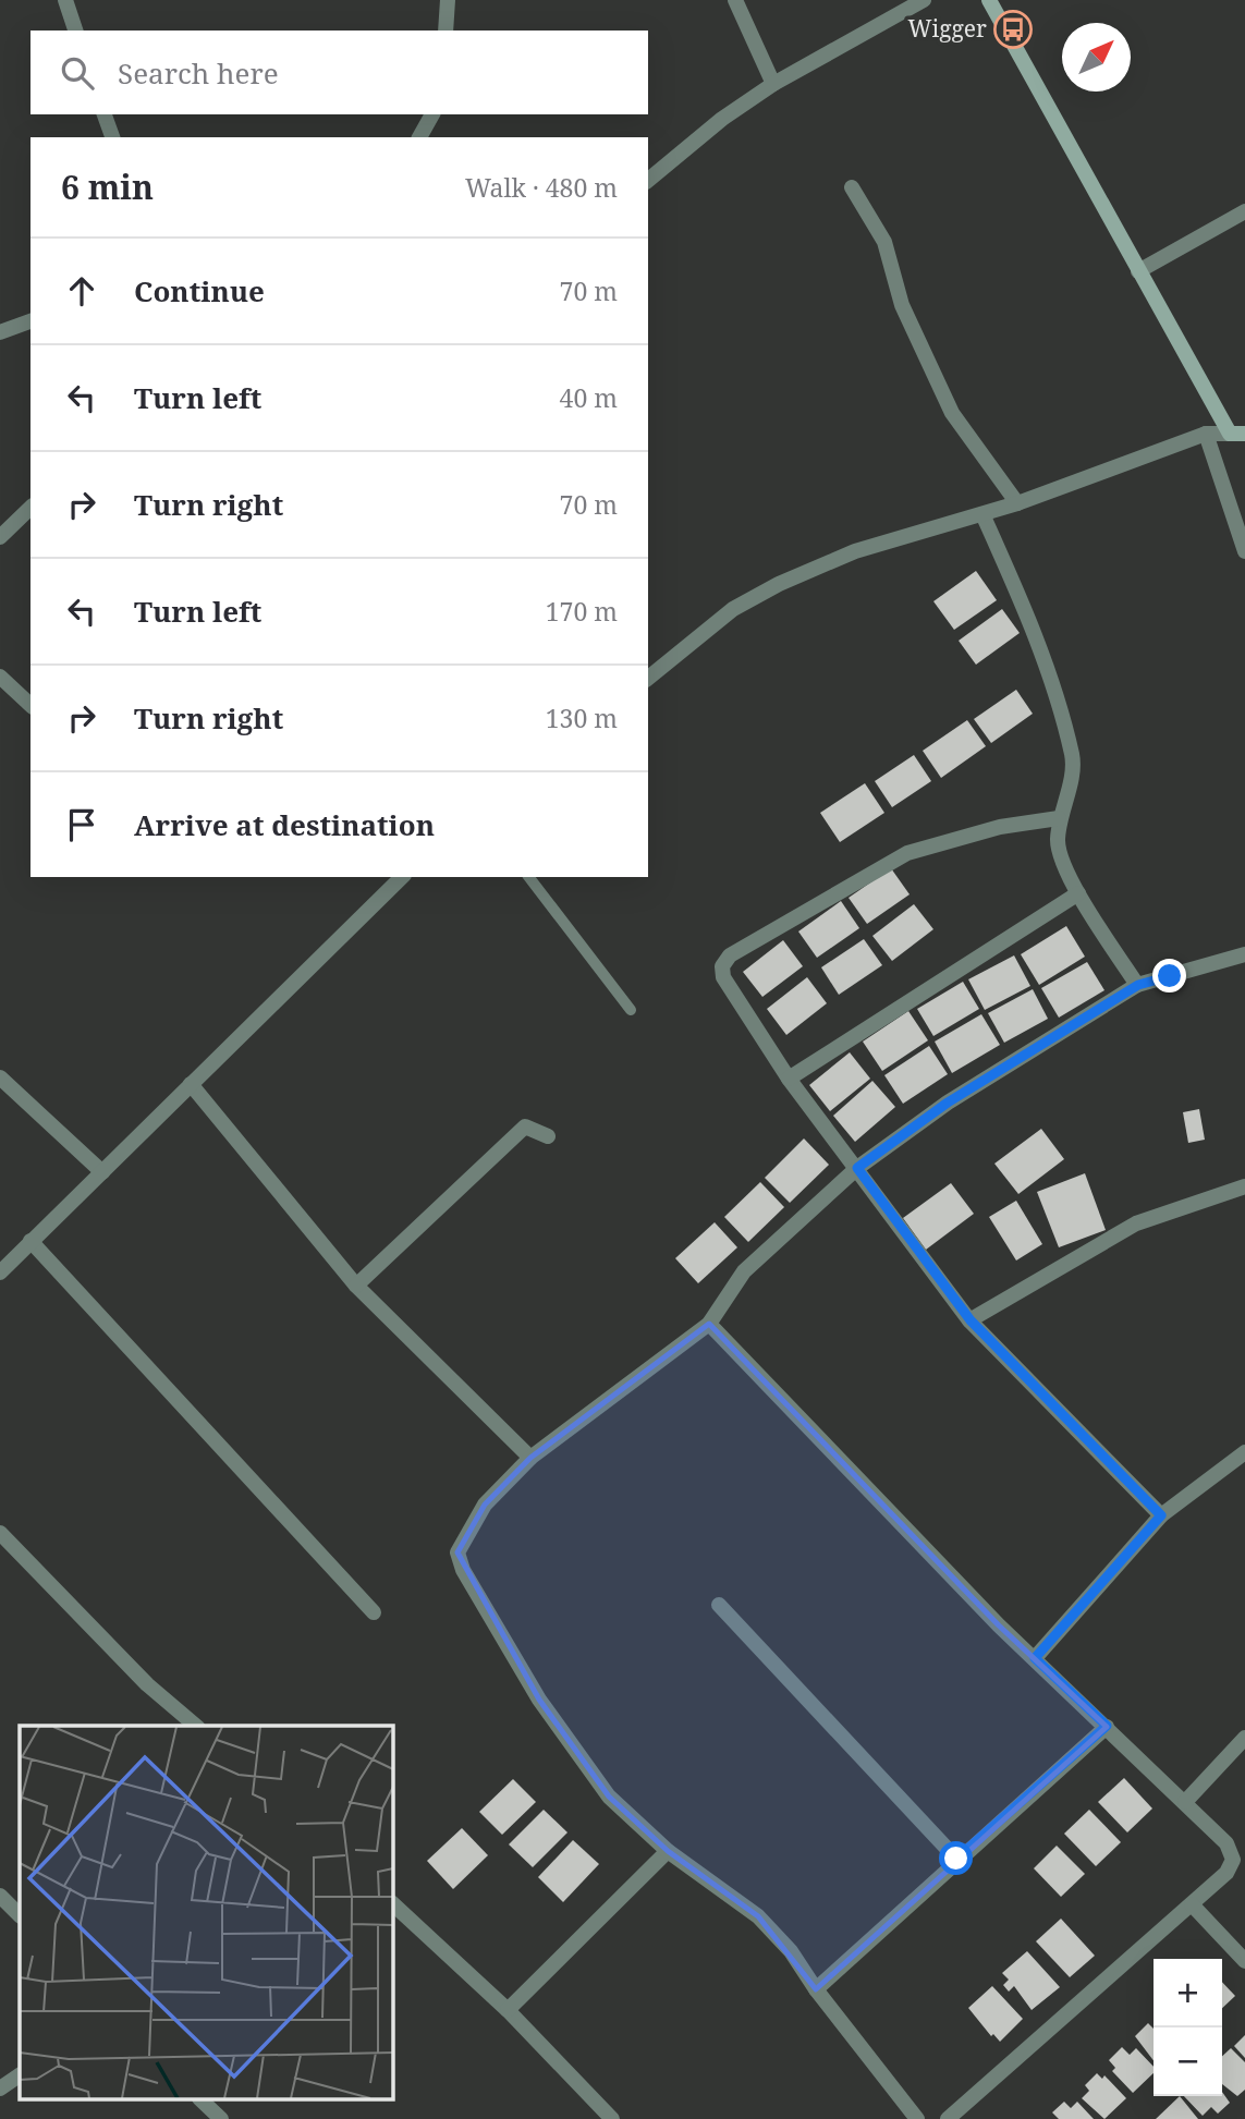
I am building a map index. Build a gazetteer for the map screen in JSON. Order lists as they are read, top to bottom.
{
  "places": {
    "bus stop": ["Wigger"]
  },
  "north": "top right",
  "page": {
    "search": "Search here",
    "heading": ["6 min", "Walk · 480 m"],
    "list": [
      ["Continue", "70 m"],
      ["Turn left", "40 m"],
      ["Turn right", "70 m"],
      ["Turn left", "170 m"],
      ["Turn right", "130 m"],
      "Arrive at destination"
    ],
    "map_buttons": ["+", "−"]
  }
}
